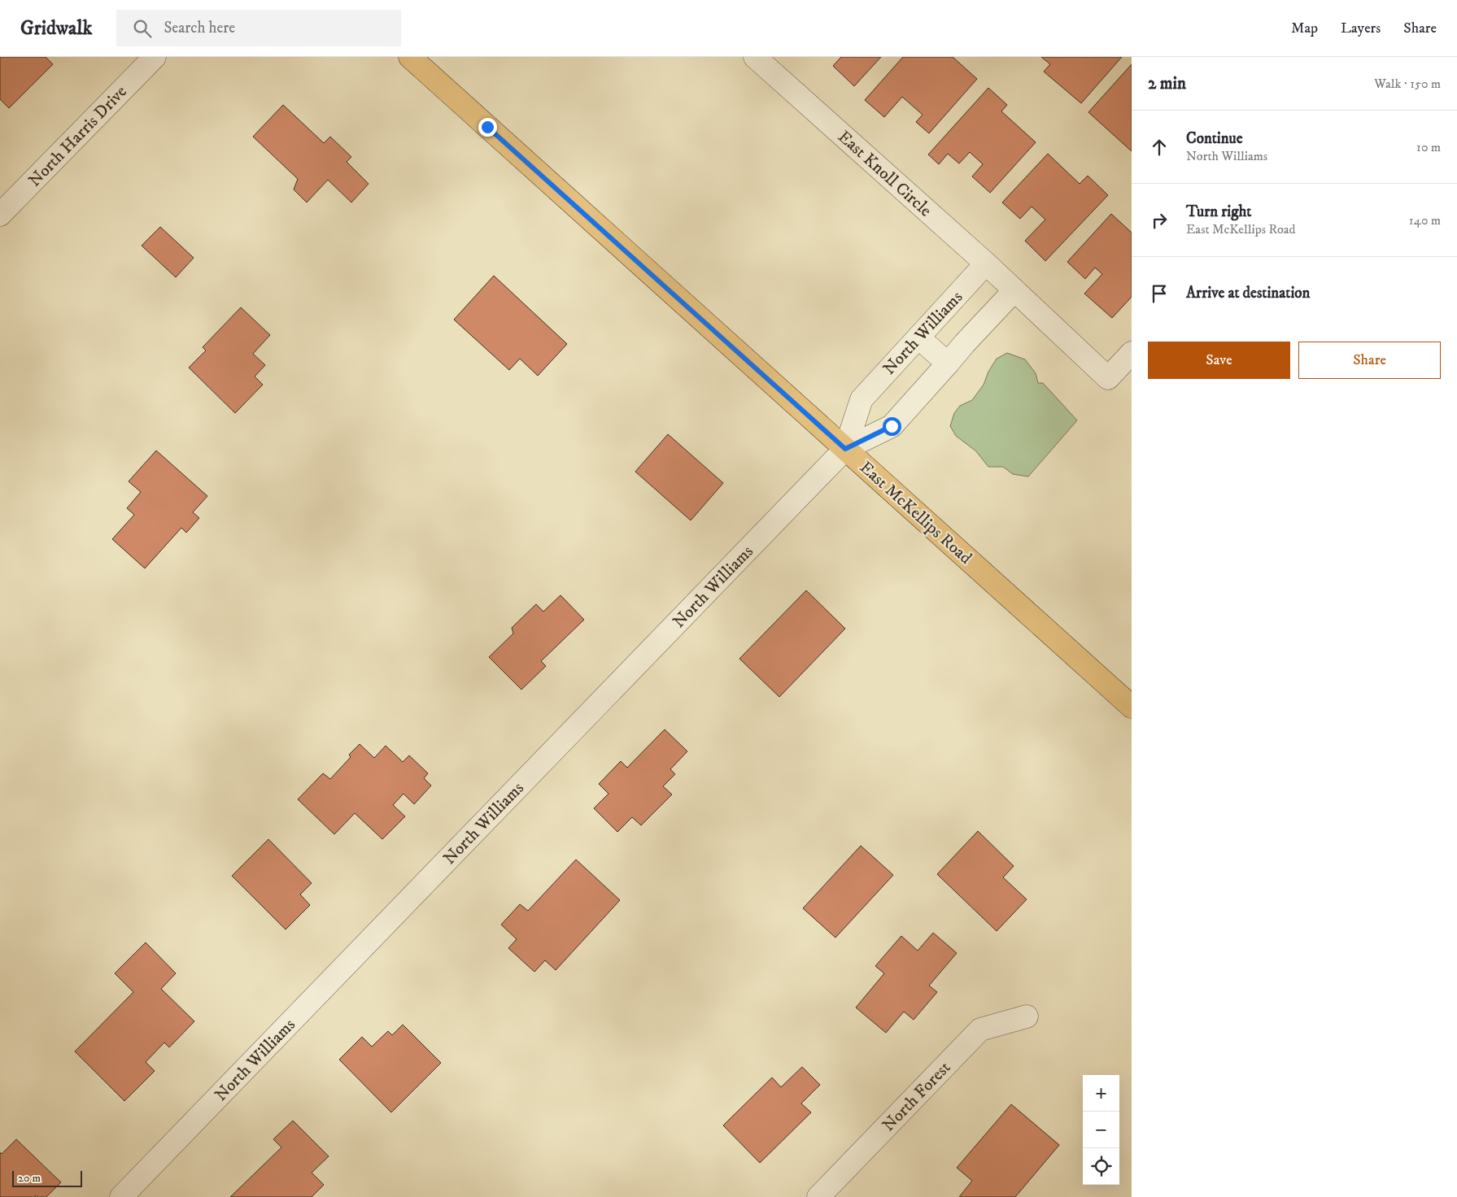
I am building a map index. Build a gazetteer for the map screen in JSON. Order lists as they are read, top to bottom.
{
  "streets": {
    "main road": ["East McKellips Road"],
    "street": [
      "North Harris Drive",
      "East Knoll Circle",
      "North Williams",
      "North Forest"
    ]
  },
  "crossings": [
    ["East Knoll Circle", "North Williams"],
    ["North Williams", "East McKellips Road"]
  ],
  "scale_bar": "20 m",
  "page": {
    "header": "Gridwalk",
    "search": "Search here",
    "nav": ["Map", "Layers", "Share"],
    "heading": ["2 min", "Walk · 150 m"],
    "list": [
      ["Continue", "North Williams", "10 m"],
      ["Turn right", "East McKellips Road", "140 m"],
      "Arrive at destination"
    ],
    "buttons": ["Save", "Share"],
    "map_buttons": ["+", "−"],
    "scale": "20 m"
  }
}
